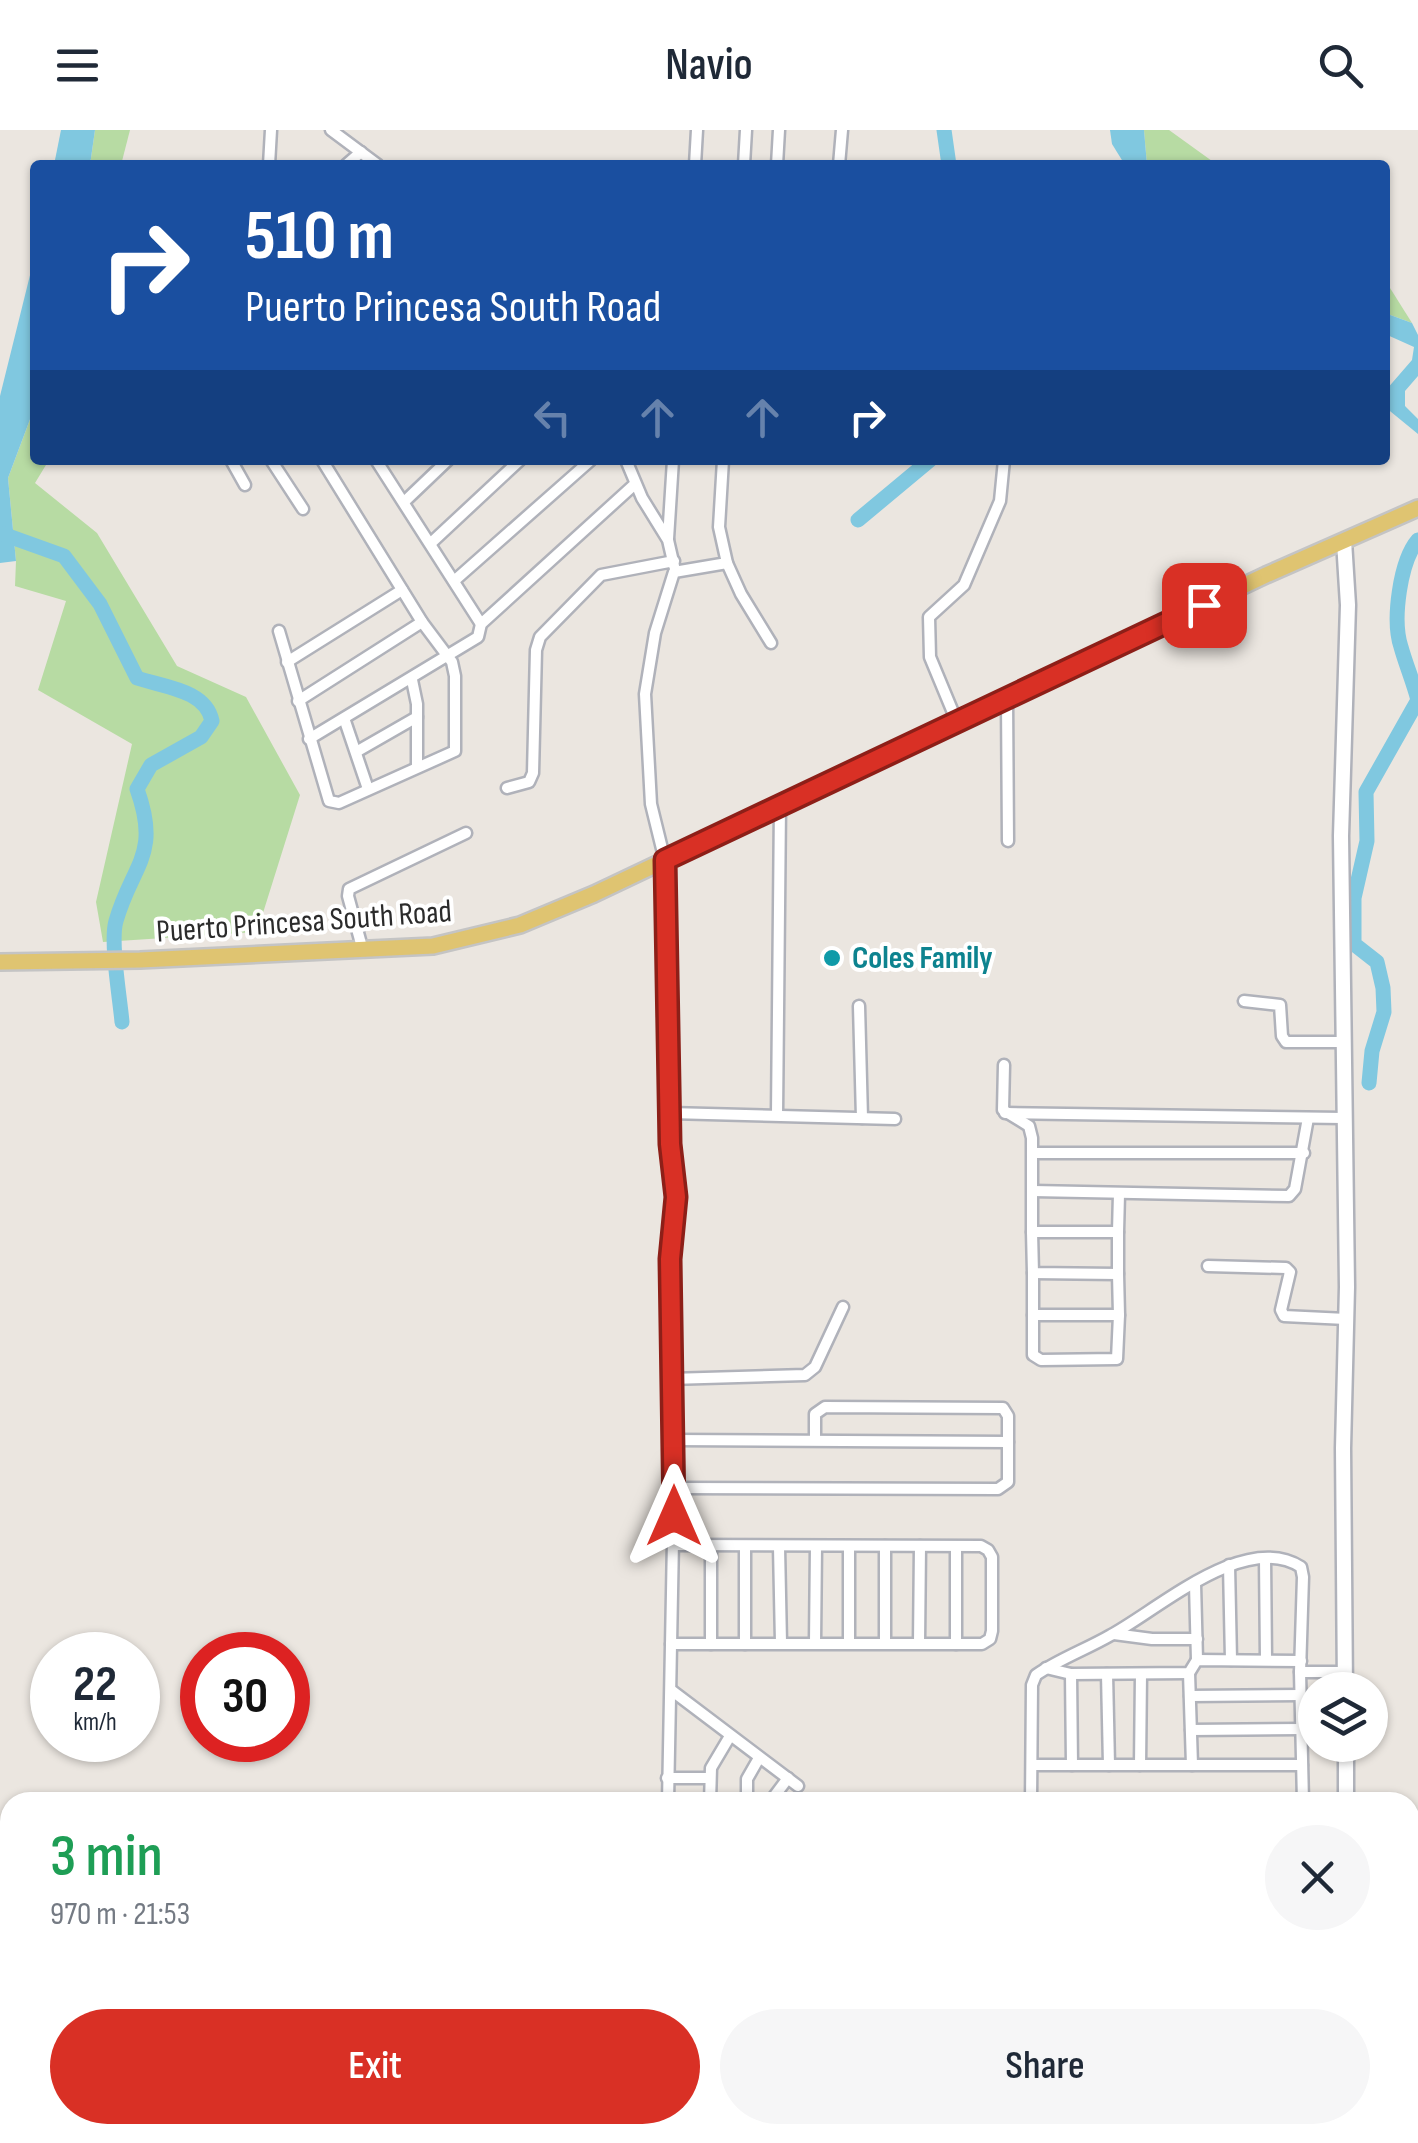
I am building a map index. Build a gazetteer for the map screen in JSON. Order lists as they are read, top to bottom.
{
  "streets": {
    "main road": ["Puerto Princesa South Road"]
  },
  "places": ["Coles Family"],
  "page": {
    "header": "Navio",
    "turn": ["510 m", "Puerto Princesa South Road"],
    "speed": "22 km/h",
    "limit": "30",
    "heading": ["3 min", "970 m · 21:53"],
    "buttons": ["Exit", "Share"]
  }
}
